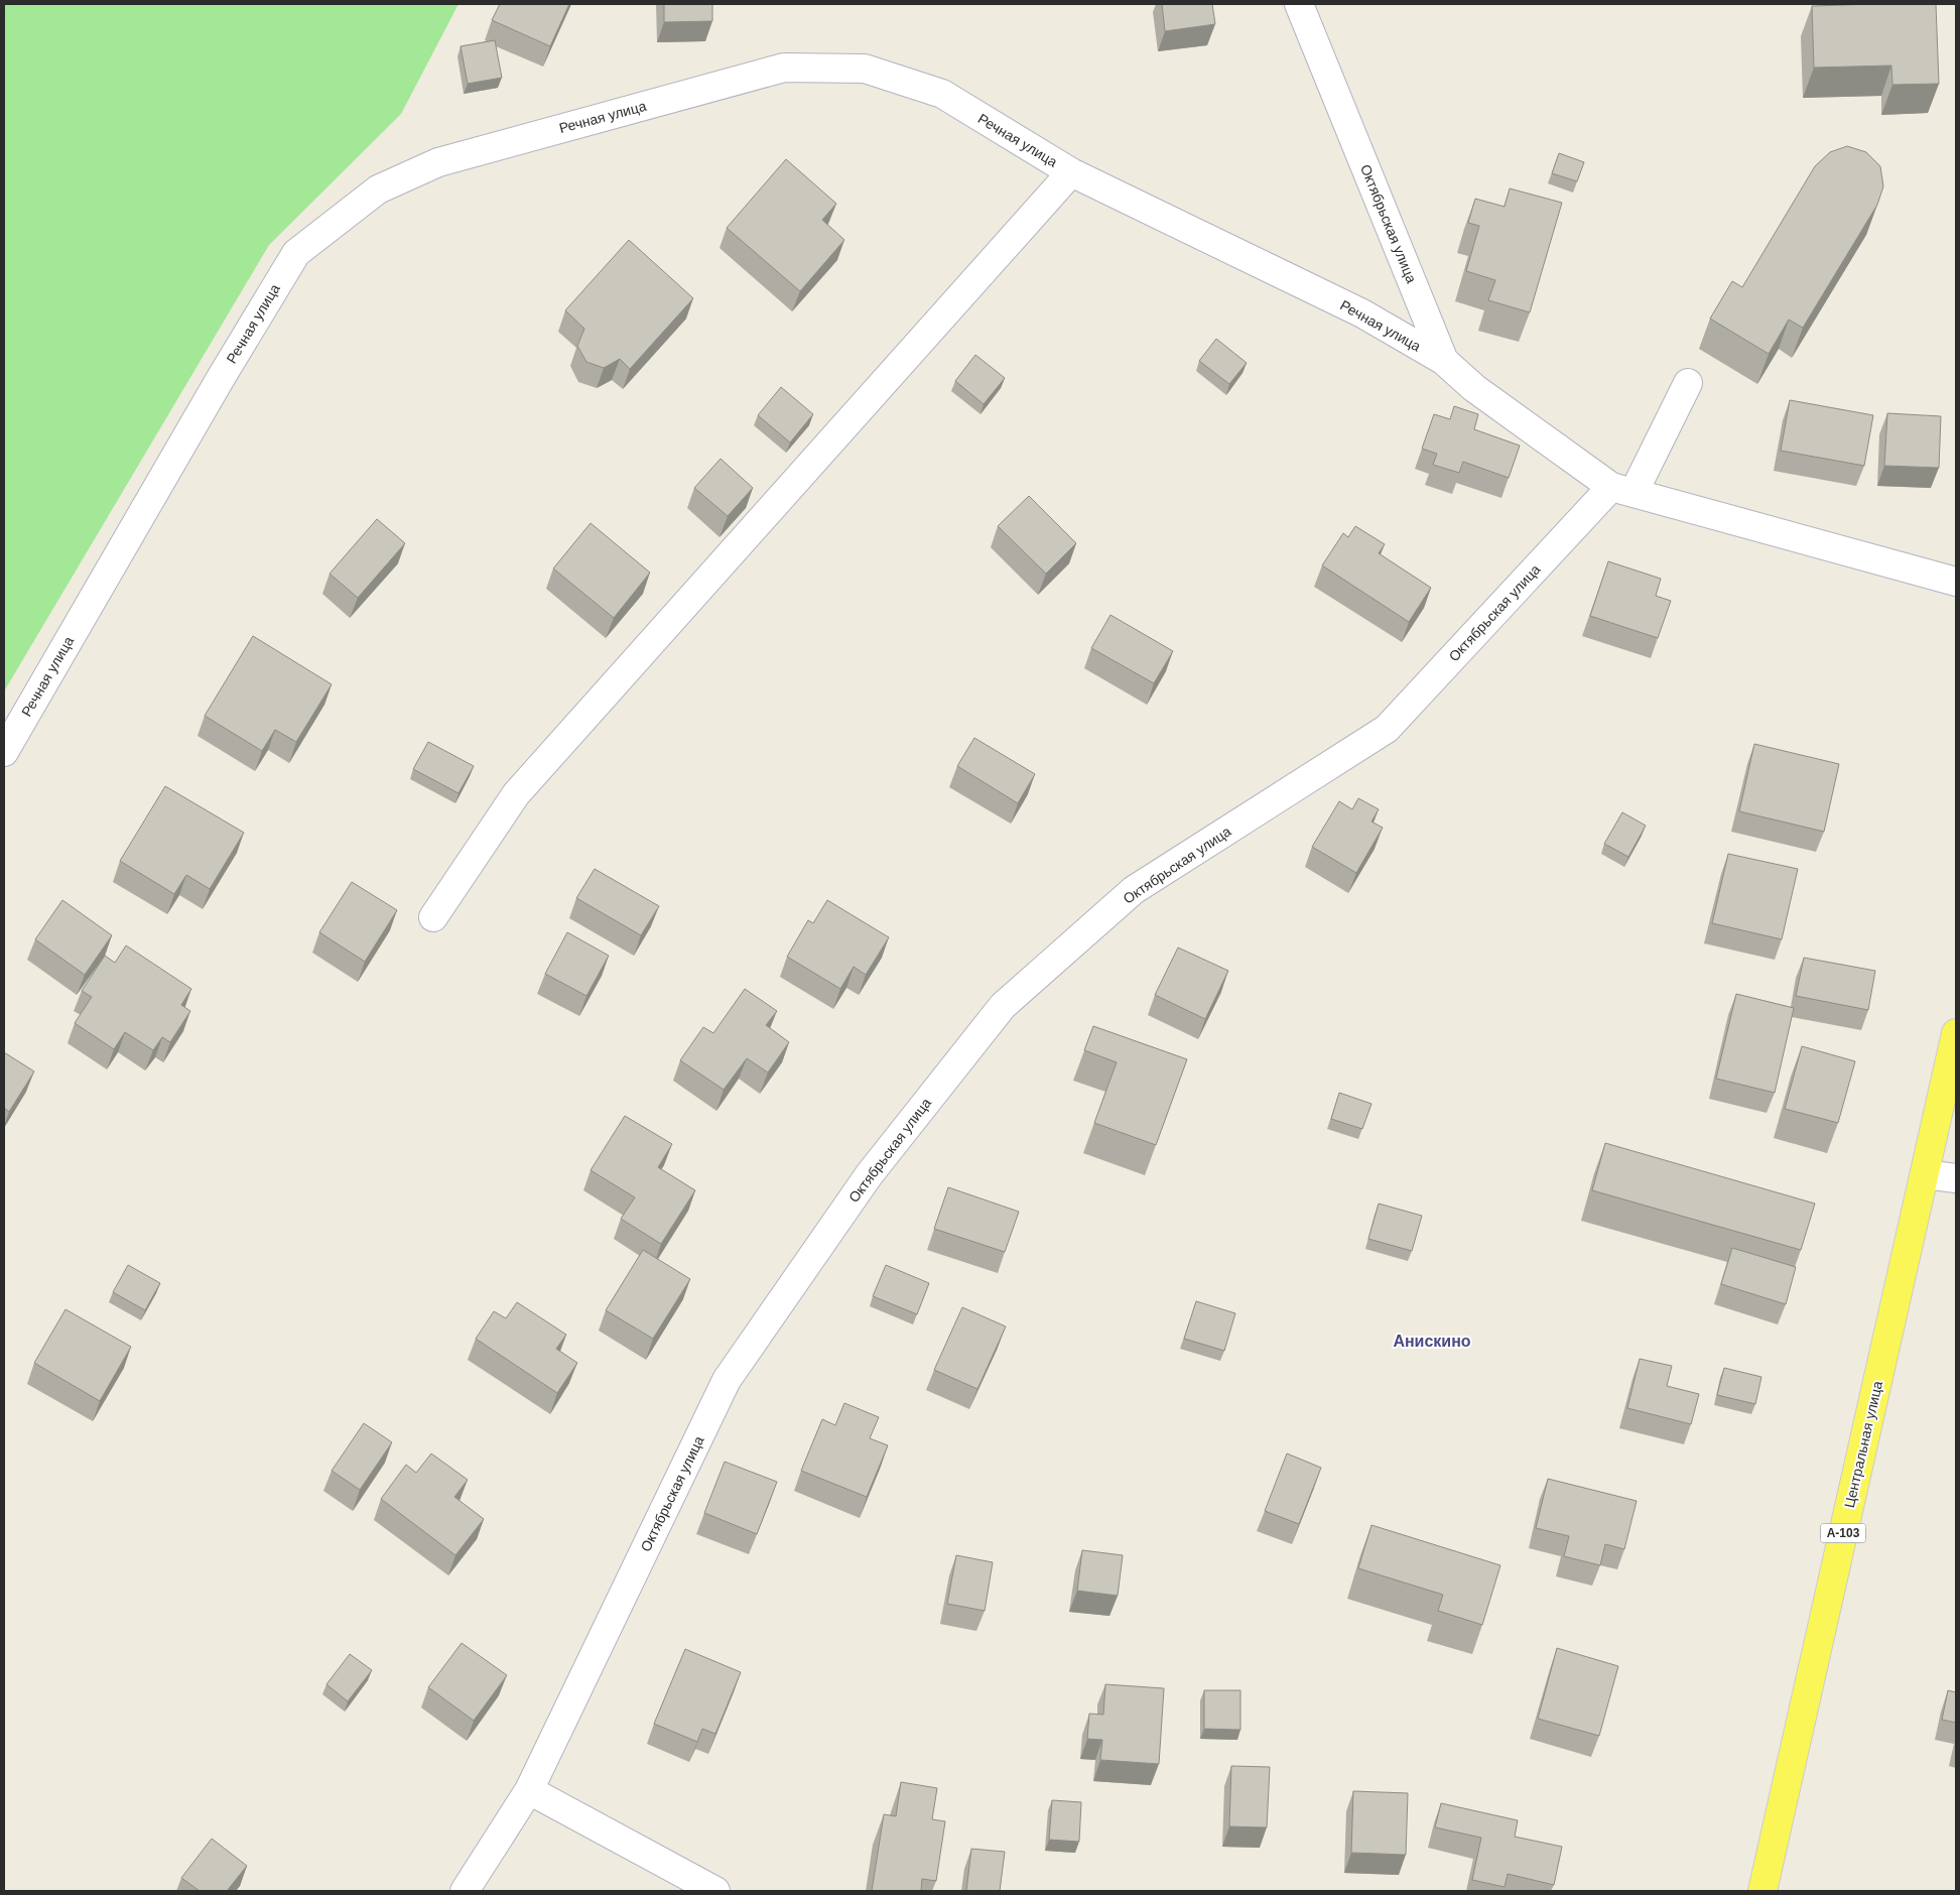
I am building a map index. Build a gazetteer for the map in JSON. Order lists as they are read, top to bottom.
{
  "streets": {
    "main road": ["Центральная улица", "А-103"],
    "street": ["Речная улица", "Октябрьская улица"]
  },
  "crossings": [
    ["Речная улица", "Октябрьская улица"]
  ],
  "districts": ["Анискино"]
}
